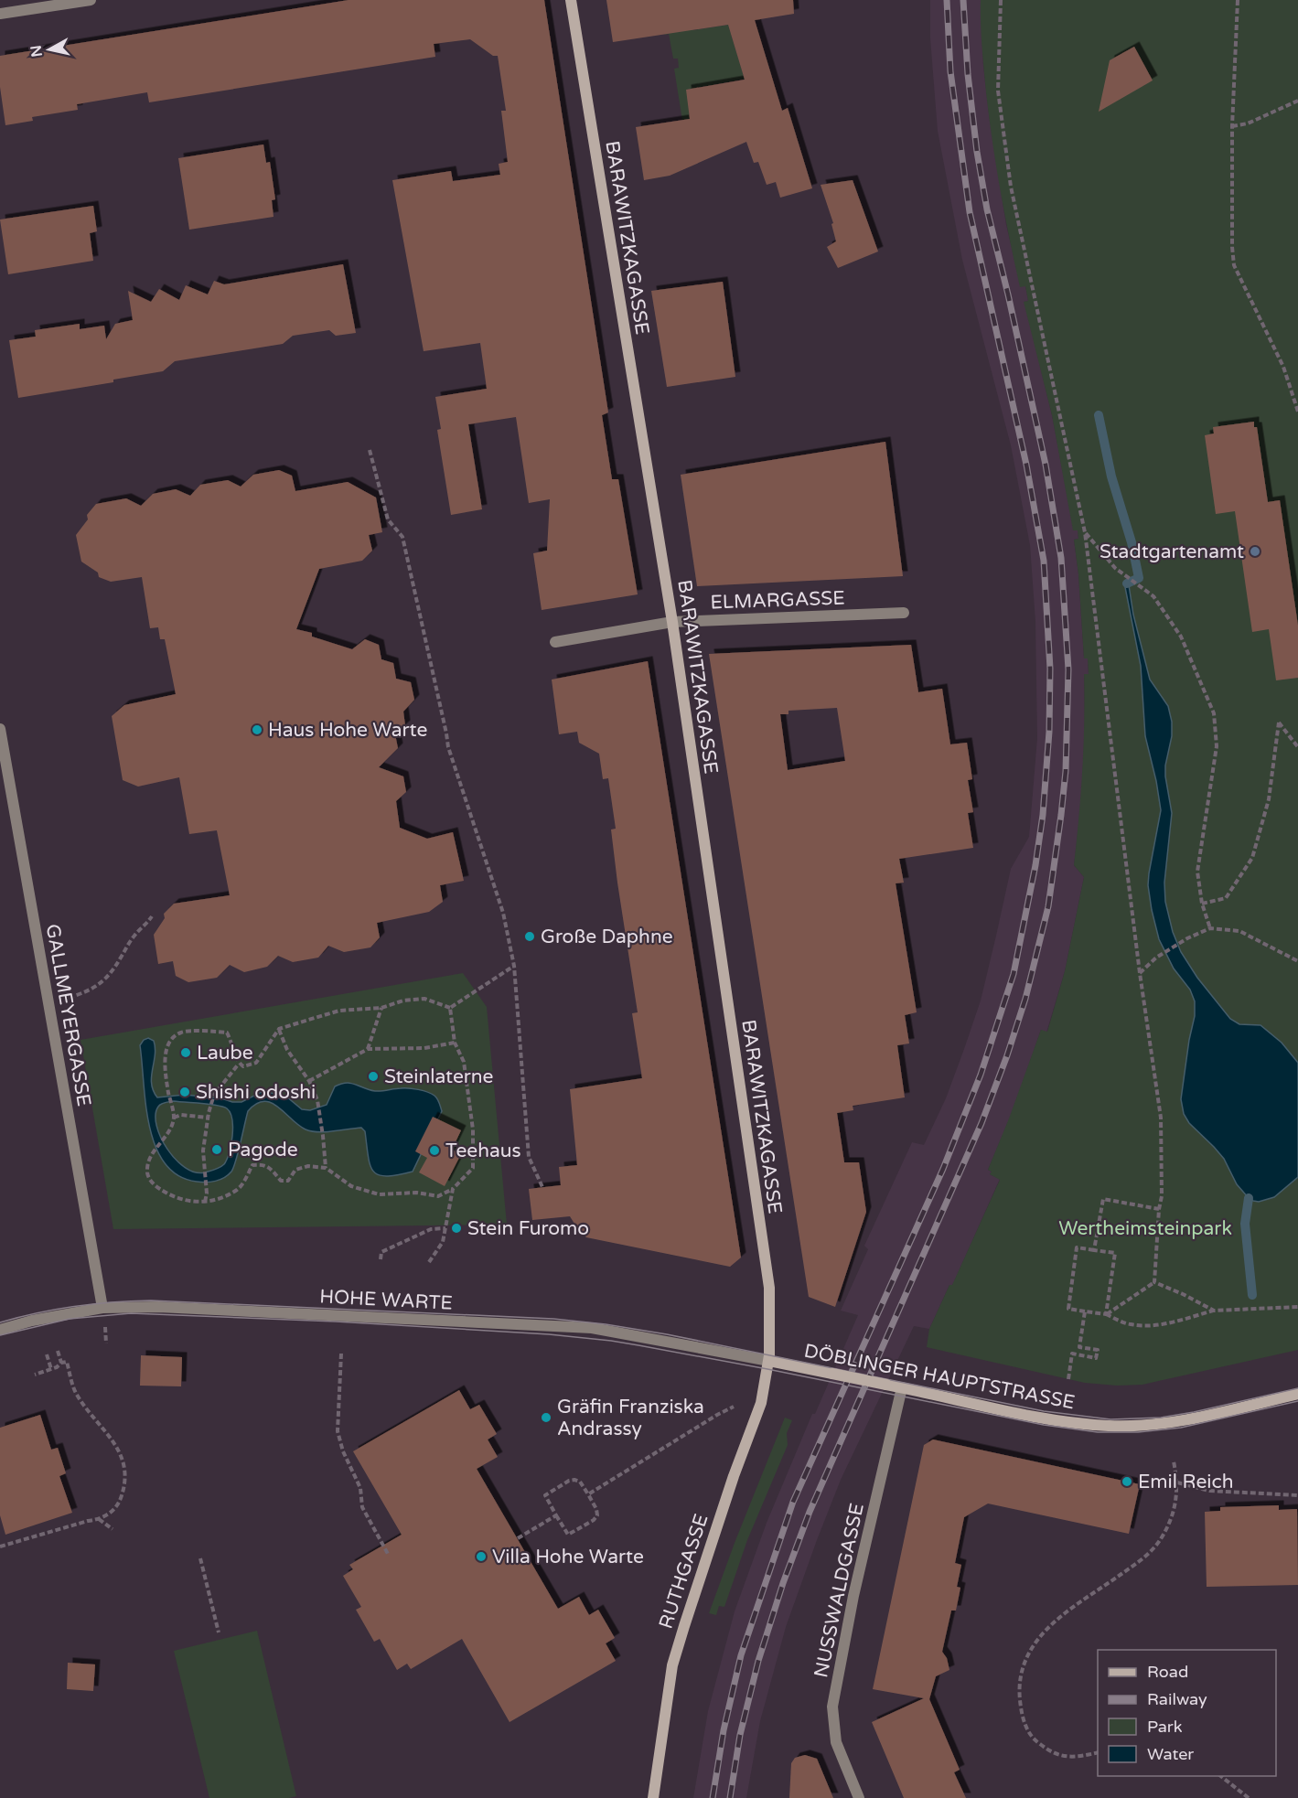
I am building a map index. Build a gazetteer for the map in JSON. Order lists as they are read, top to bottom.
{
  "streets": {
    "main road": ["BARAWITZKAGASSE", "DÖBLINGER HAUPTSTRASSE", "RUTHGASSE"],
    "street": [
      "ELMARGASSE",
      "GALLMEYERGASSE",
      "HOHE WARTE",
      "NUSSWALDGASSE"
    ]
  },
  "crossings": [
    ["BARAWITZKAGASSE", "ELMARGASSE"],
    ["BARAWITZKAGASSE", "HOHE WARTE"],
    ["BARAWITZKAGASSE", "DÖBLINGER HAUPTSTRASSE"],
    ["BARAWITZKAGASSE", "RUTHGASSE"],
    ["GALLMEYERGASSE", "HOHE WARTE"],
    ["HOHE WARTE", "DÖBLINGER HAUPTSTRASSE"],
    ["HOHE WARTE", "RUTHGASSE"],
    ["DÖBLINGER HAUPTSTRASSE", "RUTHGASSE"],
    ["DÖBLINGER HAUPTSTRASSE", "NUSSWALDGASSE"]
  ],
  "parks": ["Wertheimsteinpark"],
  "places": [
    "Stadtgartenamt",
    "Haus Hohe Warte",
    "Große Daphne",
    "Laube",
    "Steinlaterne",
    "Shishi odoshi",
    "Pagode",
    "Teehaus",
    "Stein Furomo",
    "Gräfin Franziska Andrassy",
    "Emil Reich",
    "Villa Hohe Warte"
  ],
  "legend": [
    "Road",
    "Railway",
    "Park",
    "Water"
  ],
  "north": "left"
}
